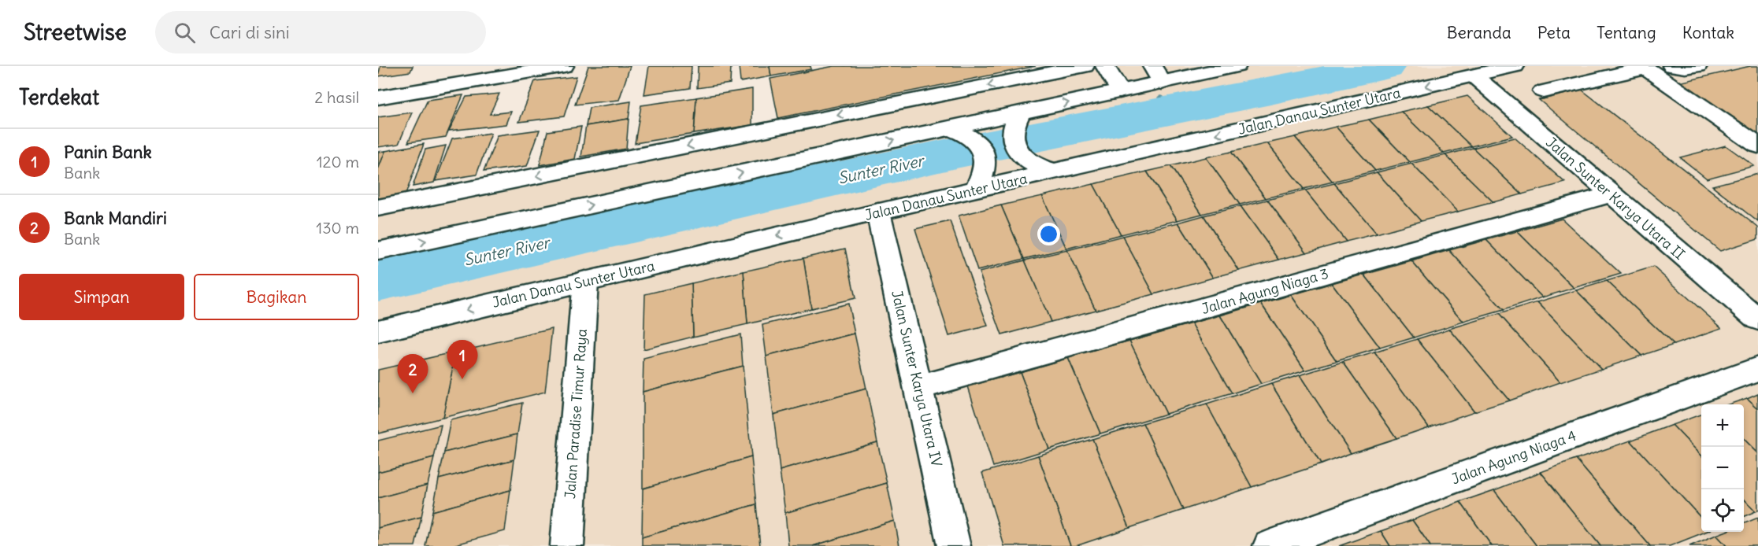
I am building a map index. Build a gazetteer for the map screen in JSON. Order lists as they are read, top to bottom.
{
  "streets": {
    "street": [
      "Jalan Danau Sunter Utara",
      "Jalan Sunter Karya Utara II",
      "Jalan Agung Niaga 3",
      "Jalan Sunter Karya Utara IV",
      "Jalan Paradise Timur Raya",
      "Jalan Agung Niaga 4"
    ]
  },
  "crossings": [
    ["Jalan Danau Sunter Utara", "Jalan Sunter Karya Utara II"],
    ["Jalan Danau Sunter Utara", "Jalan Sunter Karya Utara IV"],
    ["Jalan Danau Sunter Utara", "Jalan Paradise Timur Raya"],
    ["Jalan Sunter Karya Utara II", "Jalan Agung Niaga 3"],
    ["Jalan Agung Niaga 3", "Jalan Sunter Karya Utara IV"]
  ],
  "water": ["Sunter River"],
  "page": {
    "header": "Streetwise",
    "search": "Cari di sini",
    "nav": [
      "Beranda",
      "Peta",
      "Tentang",
      "Kontak"
    ],
    "heading": ["Terdekat", "2 hasil"],
    "list": [
      {
        "mark": "1",
        "name": "Panin Bank",
        "note": "Bank",
        "value": "120 m"
      },
      {
        "mark": "2",
        "name": "Bank Mandiri",
        "note": "Bank",
        "value": "130 m"
      }
    ],
    "buttons": ["Simpan", "Bagikan"],
    "pins": ["1", "2"],
    "map_buttons": ["+", "−"]
  }
}
